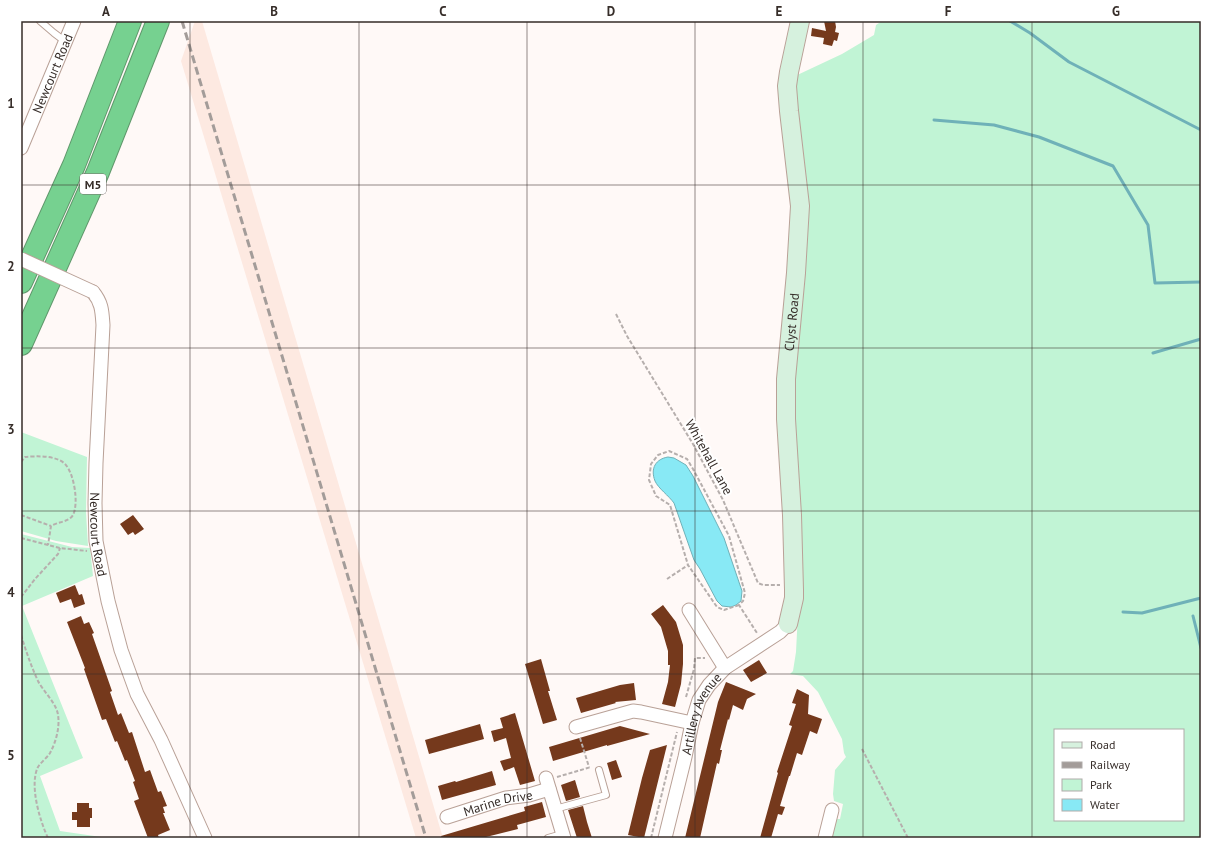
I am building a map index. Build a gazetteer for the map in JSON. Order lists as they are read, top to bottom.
{
  "streets": {
    "highway": ["M5"],
    "street": [
      "Newcourt Road",
      "Clyst Road",
      "Artillery Avenue",
      "Marine Drive"
    ],
    "path": ["Whitehall Lane"]
  },
  "crossings": [
    ["Clyst Road", "Whitehall Lane"],
    ["Clyst Road", "Artillery Avenue"]
  ],
  "legend": [
    "Road",
    "Railway",
    "Park",
    "Water"
  ],
  "grid": {
    "columns": [
      "A",
      "B",
      "C",
      "D",
      "E",
      "F",
      "G"
    ],
    "rows": [
      "1",
      "2",
      "3",
      "4",
      "5"
    ]
  }
}
